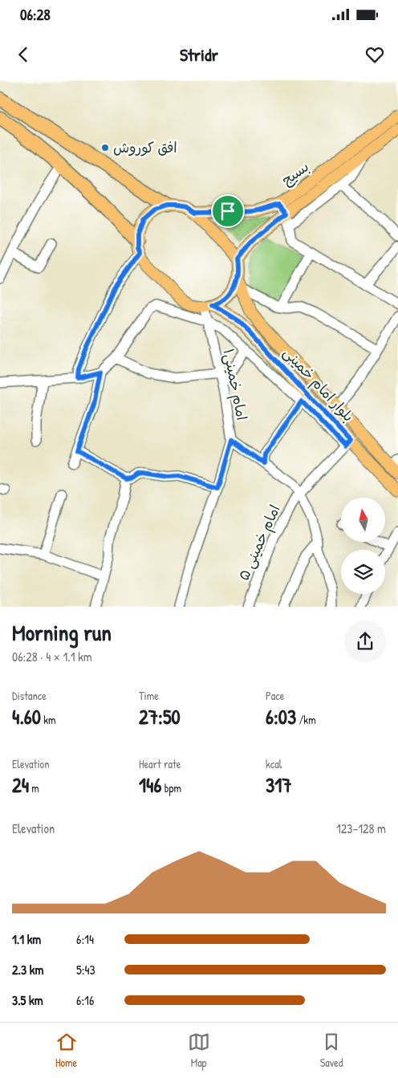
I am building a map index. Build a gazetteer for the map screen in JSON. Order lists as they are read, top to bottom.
{
  "streets": {
    "main road": ["بسیج", "بلوار امام خمینی"],
    "street": ["امام خمینی۱", "امام خمینی ۵"]
  },
  "crossings": [
    ["بسیج", "امام خمینی۱"],
    ["بسیج", "بلوار امام خمینی"],
    ["امام خمینی۱", "بلوار امام خمینی"],
    ["بلوار امام خمینی", "امام خمینی ۵"]
  ],
  "places": ["افق کوروش"],
  "north": "top",
  "page": {
    "status": "06:28",
    "header": "Stridr",
    "heading": ["Morning run", "06:28 · 4 × 1.1 km"],
    "stats": [
      ["Distance", "4.60 km"],
      ["Time", "27:50"],
      ["Pace", "6:03 /km"],
      ["Elevation", "24 m"],
      ["Heart rate", "146 bpm"],
      ["kcal", "317"]
    ],
    "chart": ["Elevation", "123–128 m"],
    "list": [
      {
        "name": "1.1 km",
        "note": "6:14"
      },
      {
        "name": "2.3 km",
        "note": "5:43"
      },
      {
        "name": "3.5 km",
        "note": "6:16"
      }
    ],
    "tabs": ["Home", "Map", "Saved"]
  }
}
